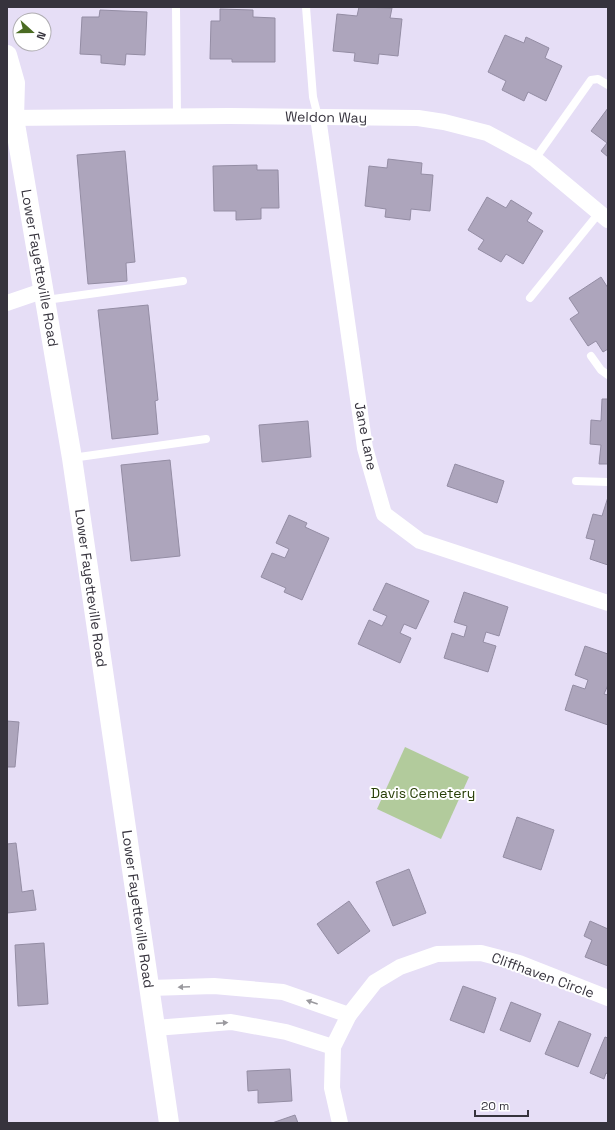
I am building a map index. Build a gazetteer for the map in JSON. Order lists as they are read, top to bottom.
{
  "streets": {
    "street": [
      "Weldon Way",
      "Lower Fayetteville Road",
      "Jane Lane",
      "Cliffhaven Circle"
    ]
  },
  "crossings": [
    ["Weldon Way", "Lower Fayetteville Road"],
    ["Weldon Way", "Jane Lane"]
  ],
  "parks": ["Davis Cemetery"],
  "scale_bar": "20 m",
  "north": "right"
}
